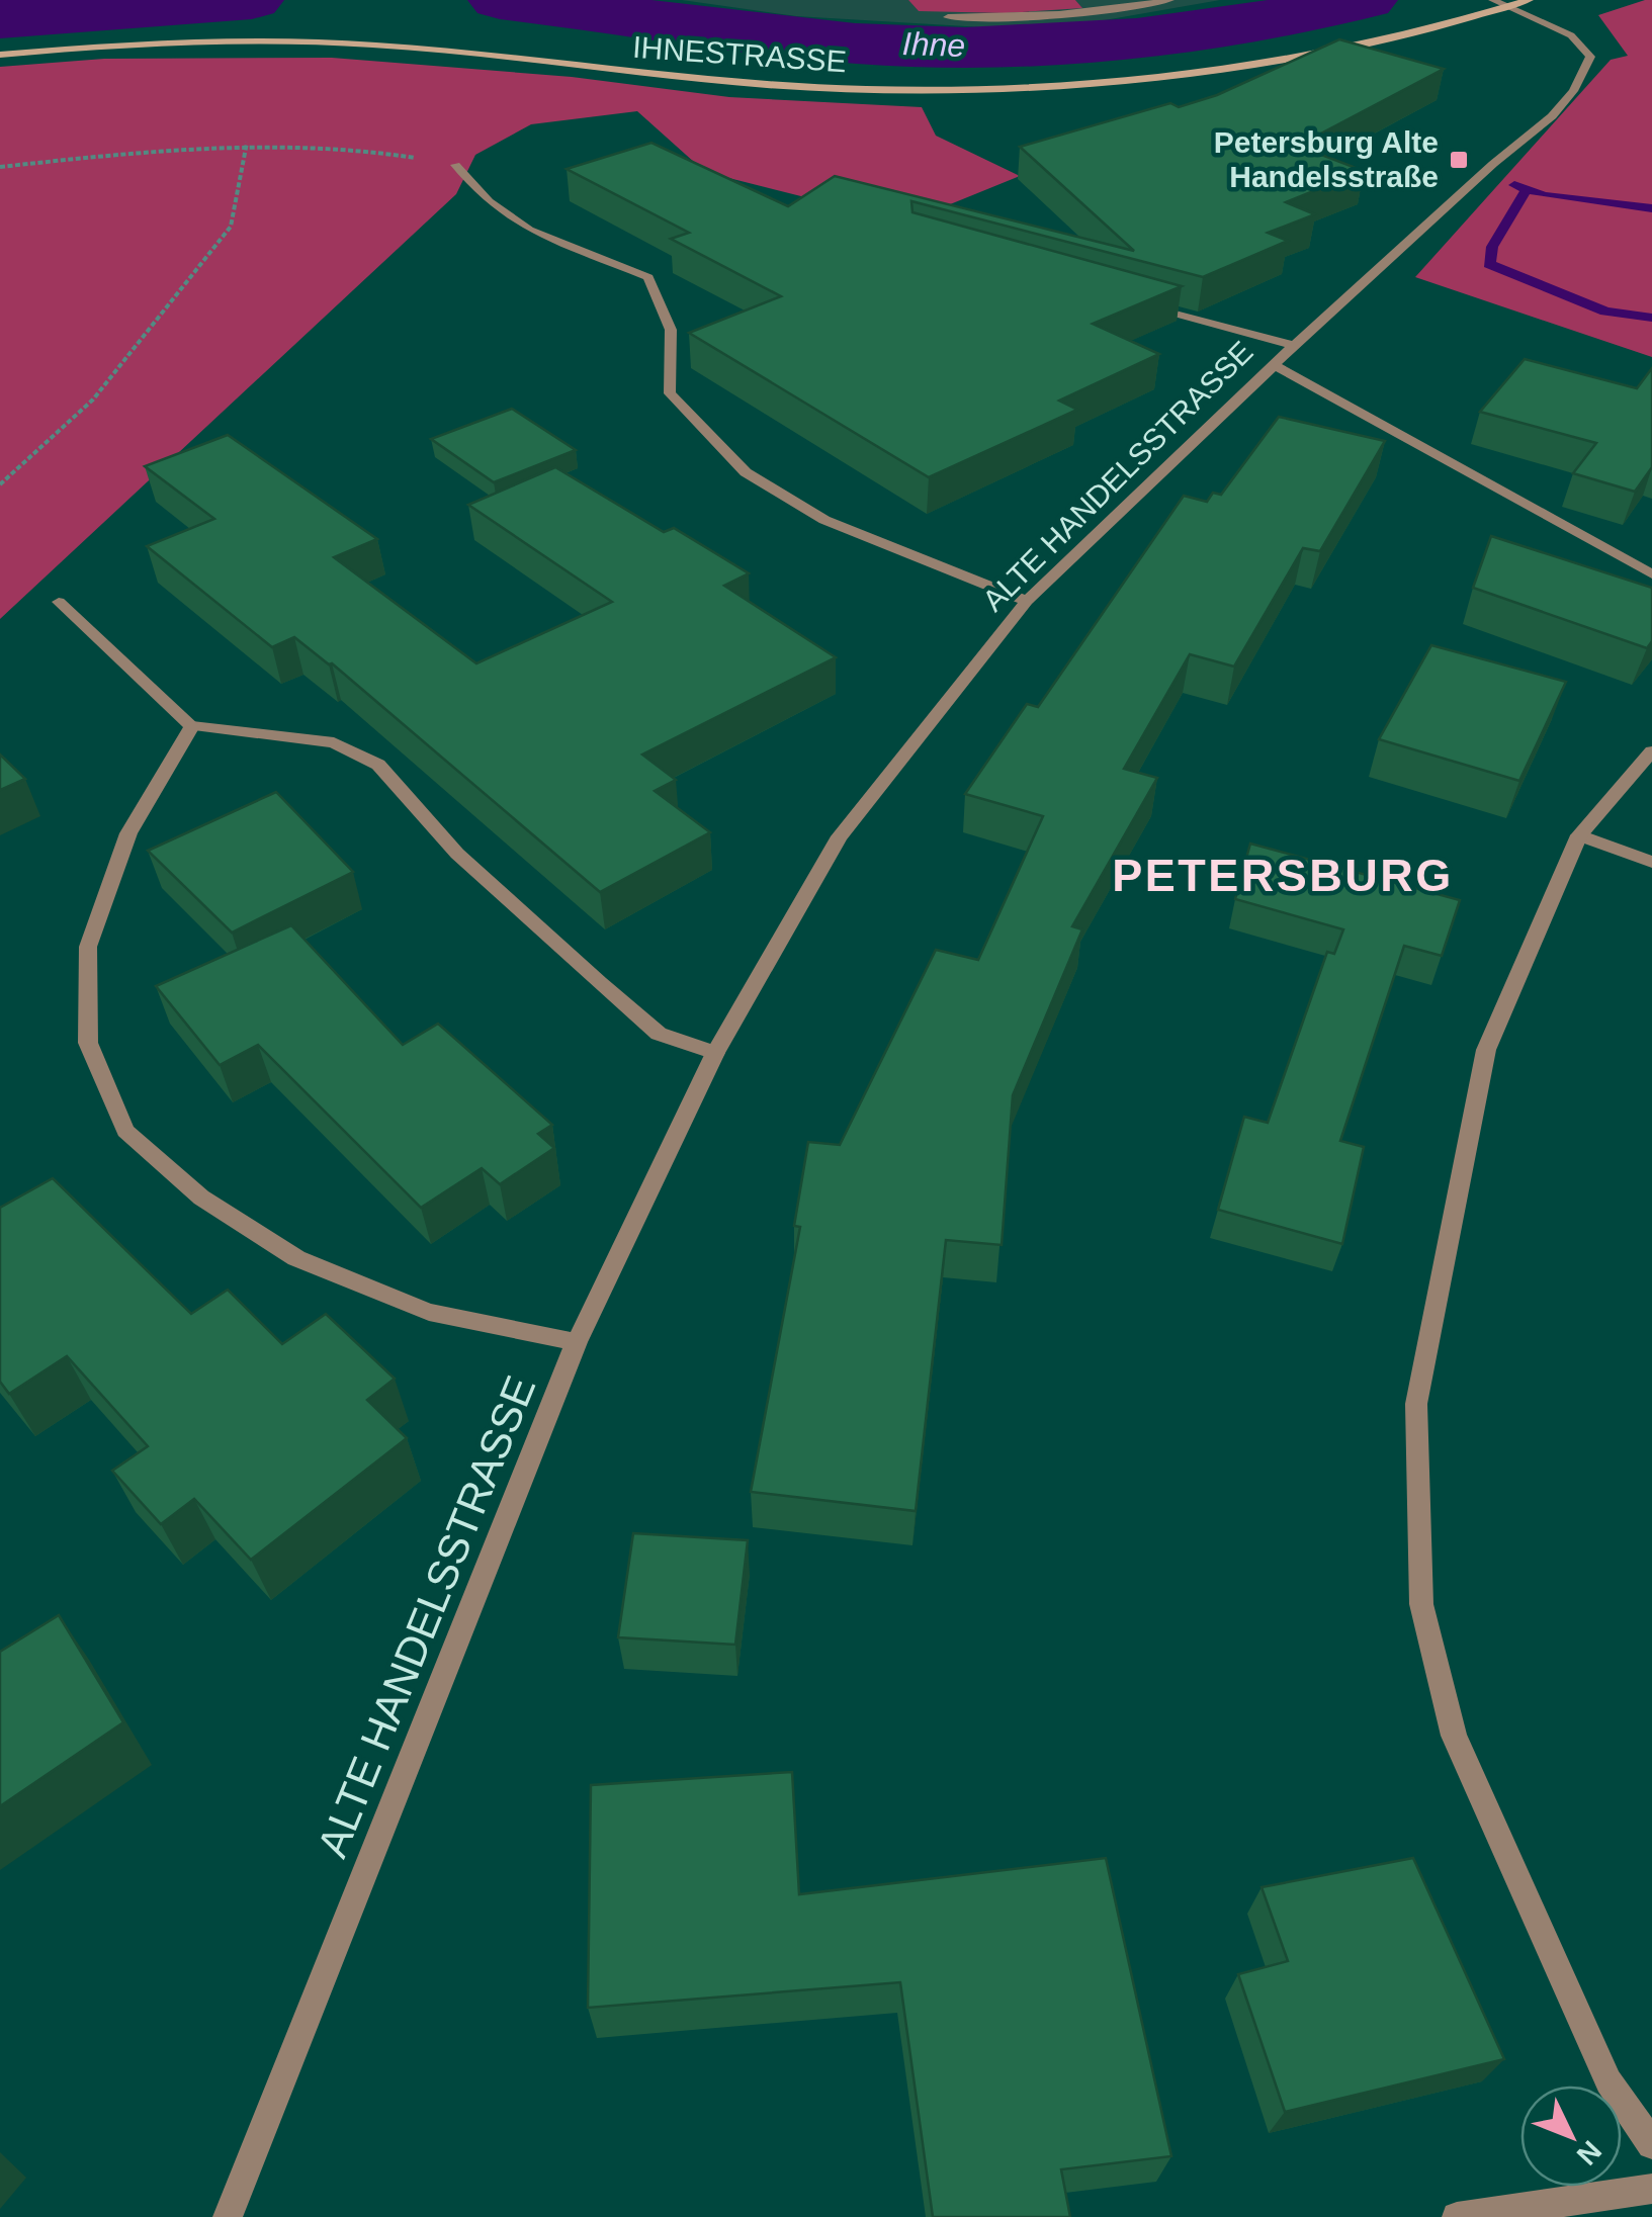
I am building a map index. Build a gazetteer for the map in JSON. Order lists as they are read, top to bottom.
{
  "streets": {
    "main road": ["IHNESTRASSE"],
    "street": ["ALTE HANDELSSTRASSE"]
  },
  "crossings": [
    ["IHNESTRASSE", "ALTE HANDELSSTRASSE"]
  ],
  "districts": ["PETERSBURG"],
  "water": ["Ihne"],
  "places": {
    "transit": ["Petersburg Alte Handelsstraße"]
  },
  "north": "bottom right"
}
